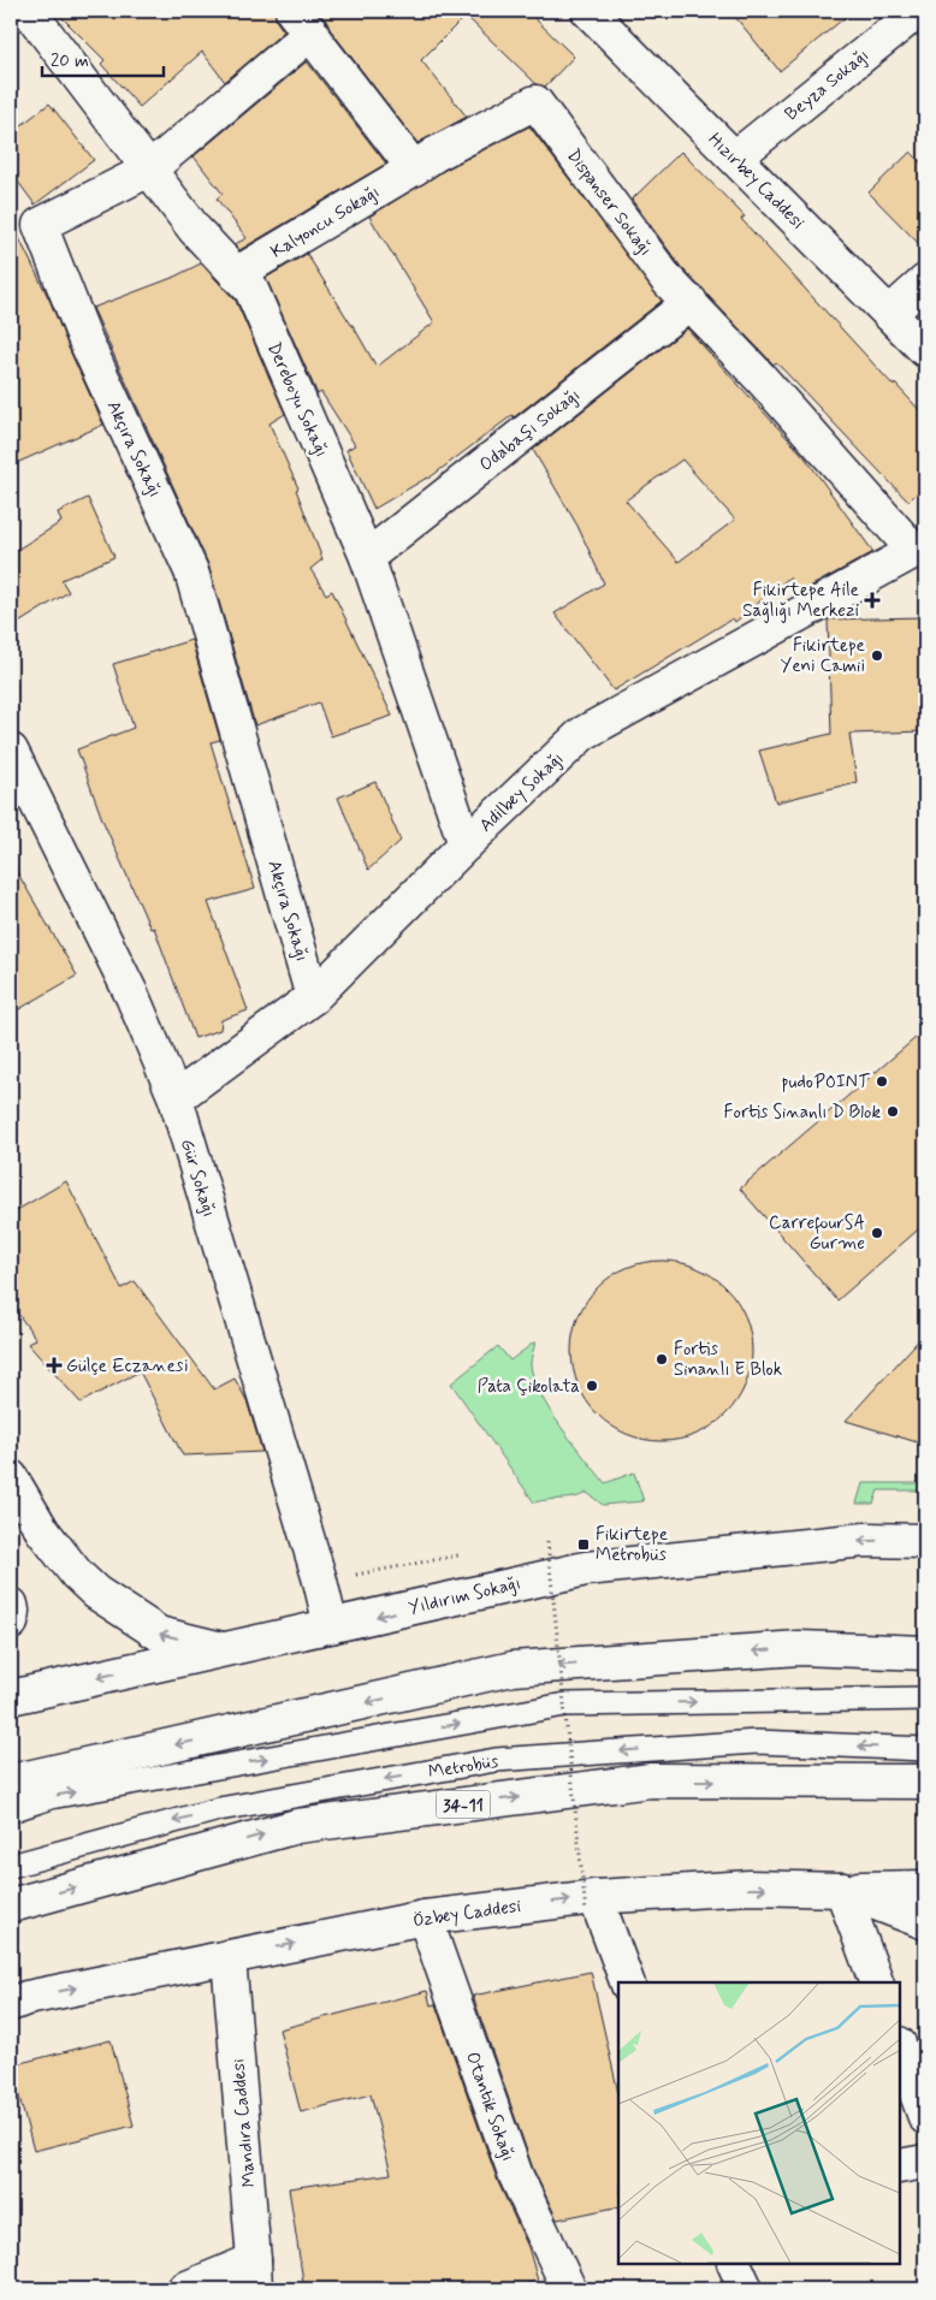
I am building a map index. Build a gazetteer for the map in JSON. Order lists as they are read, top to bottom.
{
  "streets": {
    "main road": [
      "Beyza Sokağı",
      "Hızırbey Caddesi",
      "Dispanser Sokağı",
      "Kalyoncu Sokağı",
      "Dereboyu Sokağı",
      "Odabaşı Sokağı",
      "Akçıra Sokağı",
      "Adilbey Sokağı",
      "Gür Sokağı",
      "Yıldırım Sokağı",
      "34-11",
      "Özbey Caddesi",
      "Otantik Sokağı",
      "Mandıra Caddesi"
    ],
    "lane": ["Metrobüs"]
  },
  "crossings": [
    ["Beyza Sokağı", "Hızırbey Caddesi"],
    ["Dispanser Sokağı", "Kalyoncu Sokağı"],
    ["Dispanser Sokağı", "Odabaşı Sokağı"],
    ["Dispanser Sokağı", "Adilbey Sokağı"],
    ["Kalyoncu Sokağı", "Dereboyu Sokağı"],
    ["Dereboyu Sokağı", "Odabaşı Sokağı"],
    ["Dereboyu Sokağı", "Akçıra Sokağı"],
    ["Dereboyu Sokağı", "Adilbey Sokağı"],
    ["Akçıra Sokağı", "Adilbey Sokağı"],
    ["Adilbey Sokağı", "Gür Sokağı"],
    ["Gür Sokağı", "Yıldırım Sokağı"],
    ["Özbey Caddesi", "Otantik Sokağı"],
    ["Özbey Caddesi", "Mandıra Caddesi"]
  ],
  "places": {
    "health": ["Fikirtepe Aile Sağlığı Merkezi", "Gülçe Eczanesi"],
    "other": [
      "Fikirtepe Yeni Camii",
      "pudoPOINT",
      "Fortis Sinanlı D Blok",
      "CarrefourSA Gurme",
      "Fortis Sinanlı E Blok",
      "Pata Çikolata"
    ],
    "transit": ["Fikirtepe Metrobüs"]
  },
  "scale_bar": "20 m"
}
